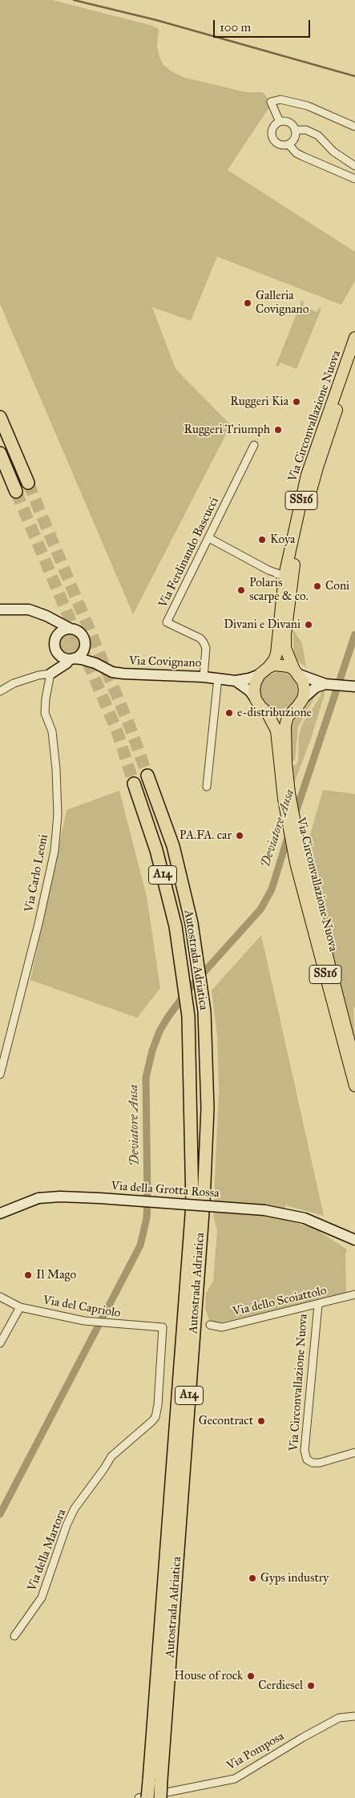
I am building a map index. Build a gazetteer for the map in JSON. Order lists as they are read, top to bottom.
{
  "streets": {
    "highway": ["A14", "Autostrada Adriatica"],
    "main road": ["Via Circonvallazione Nuova", "SS16"],
    "street": [
      "Via Ferdinando Bascucci",
      "Via Covignano",
      "Via Carlo Leoni",
      "Via della Grotta Rossa",
      "Via dello Scoiattolo",
      "Via del Capriolo",
      "Via della Martora",
      "Via Pomposa"
    ]
  },
  "crossings": [
    ["Via Circonvallazione Nuova", "Via Covignano"],
    ["Via Circonvallazione Nuova", "Via dello Scoiattolo"],
    ["Via Ferdinando Bascucci", "Via Covignano"],
    ["Via del Capriolo", "Via della Martora"]
  ],
  "water": ["Deviatore Ausa"],
  "places": [
    "Galleria Covignano",
    "Ruggeri Kia",
    "Ruggeri Triumph",
    "Koya",
    "Coni",
    "Polaris scarpe & co.",
    "Divani e Divani",
    "e-distribuzione",
    "PA.FA. car",
    "Il Mago",
    "Gecontract",
    "Gyps industry",
    "House of rock",
    "Cerdiesel"
  ],
  "scale_bar": "100 m"
}
